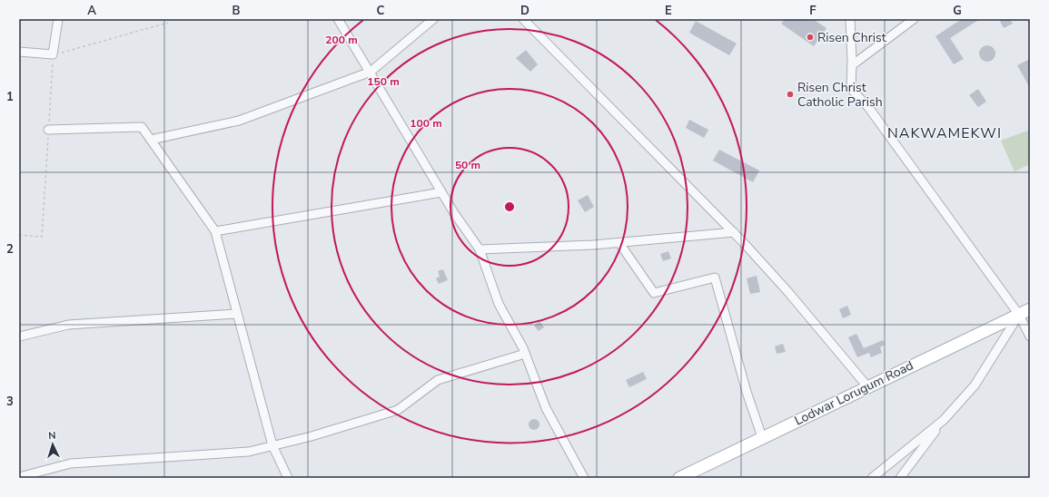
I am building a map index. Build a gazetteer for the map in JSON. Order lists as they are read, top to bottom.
{
  "streets": {
    "main road": ["Lodwar Lorugum Road"]
  },
  "districts": ["NAKWAMEKWI"],
  "places": ["Risen Christ", "Risen Christ Catholic Parish"],
  "north": "top",
  "grid": {
    "columns": [
      "A",
      "B",
      "C",
      "D",
      "E",
      "F",
      "G"
    ],
    "rows": ["1", "2", "3"]
  },
  "rings": [
    "200 m",
    "150 m",
    "100 m",
    "50 m"
  ]
}
